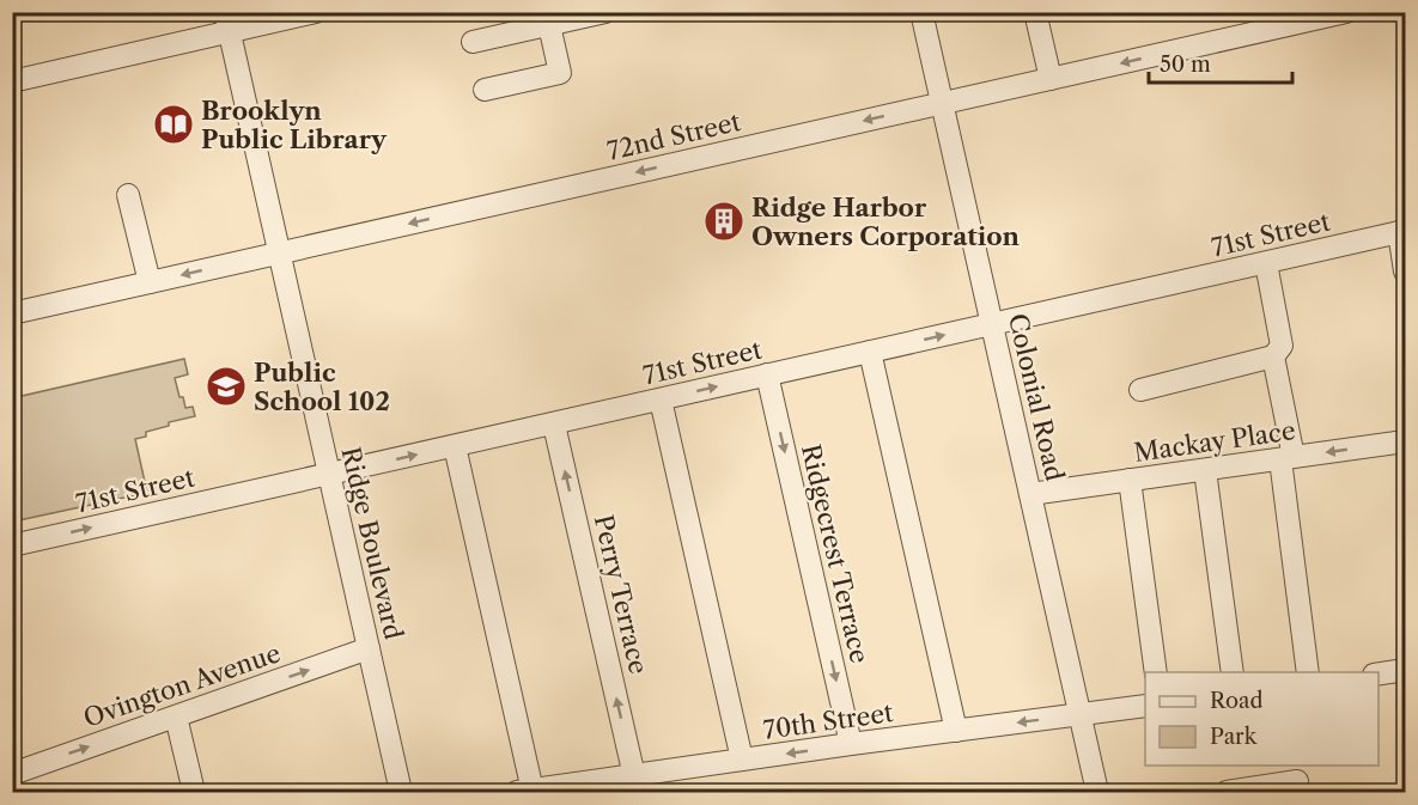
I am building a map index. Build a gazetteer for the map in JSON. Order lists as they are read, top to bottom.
{
  "streets": {
    "street": [
      "72nd Street",
      "71st Street",
      "Colonial Road",
      "Mackay Place",
      "Ridge Boulevard",
      "Ridgecrest Terrace",
      "Perry Terrace",
      "Ovington Avenue",
      "70th Street"
    ]
  },
  "crossings": [
    ["72nd Street", "Colonial Road"],
    ["72nd Street", "Ridge Boulevard"],
    ["71st Street", "Colonial Road"],
    ["71st Street", "Ridge Boulevard"],
    ["71st Street", "Ridgecrest Terrace"],
    ["71st Street", "Perry Terrace"],
    ["Colonial Road", "Mackay Place"],
    ["Colonial Road", "70th Street"],
    ["Ridge Boulevard", "Ovington Avenue"],
    ["Ridgecrest Terrace", "70th Street"],
    ["Perry Terrace", "70th Street"]
  ],
  "one_way": [
    "72nd Street",
    "71st Street",
    "Ovington Avenue",
    "70th Street"
  ],
  "places": {
    "library": ["Brooklyn Public Library"],
    "building": ["Ridge Harbor Owners Corporation"],
    "school or university": ["Public School 102"]
  },
  "legend": ["Road", "Park"],
  "scale_bar": "50 m"
}
